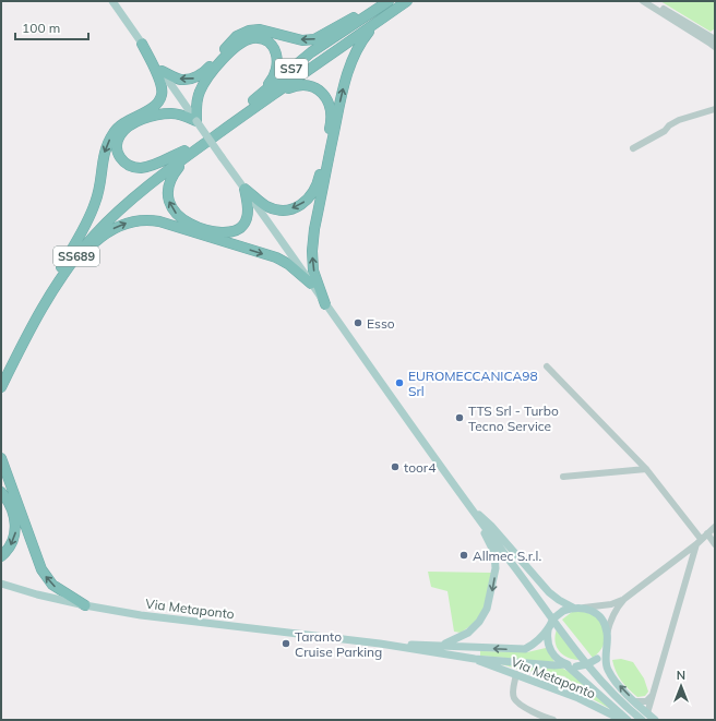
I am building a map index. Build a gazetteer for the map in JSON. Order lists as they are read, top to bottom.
{
  "streets": {
    "highway": ["SS7", "SS689"],
    "main road": ["Via Metaponto"]
  },
  "crossings": [
    ["SS7", "SS689"]
  ],
  "places": [
    "Esso",
    "EUROMECCANICA98 Srl",
    "TTS Srl - Turbo Tecno Service",
    "toor4",
    "Allmec S.r.l.",
    "Taranto Cruise Parking"
  ],
  "scale_bar": "100 m",
  "north": "top"
}
